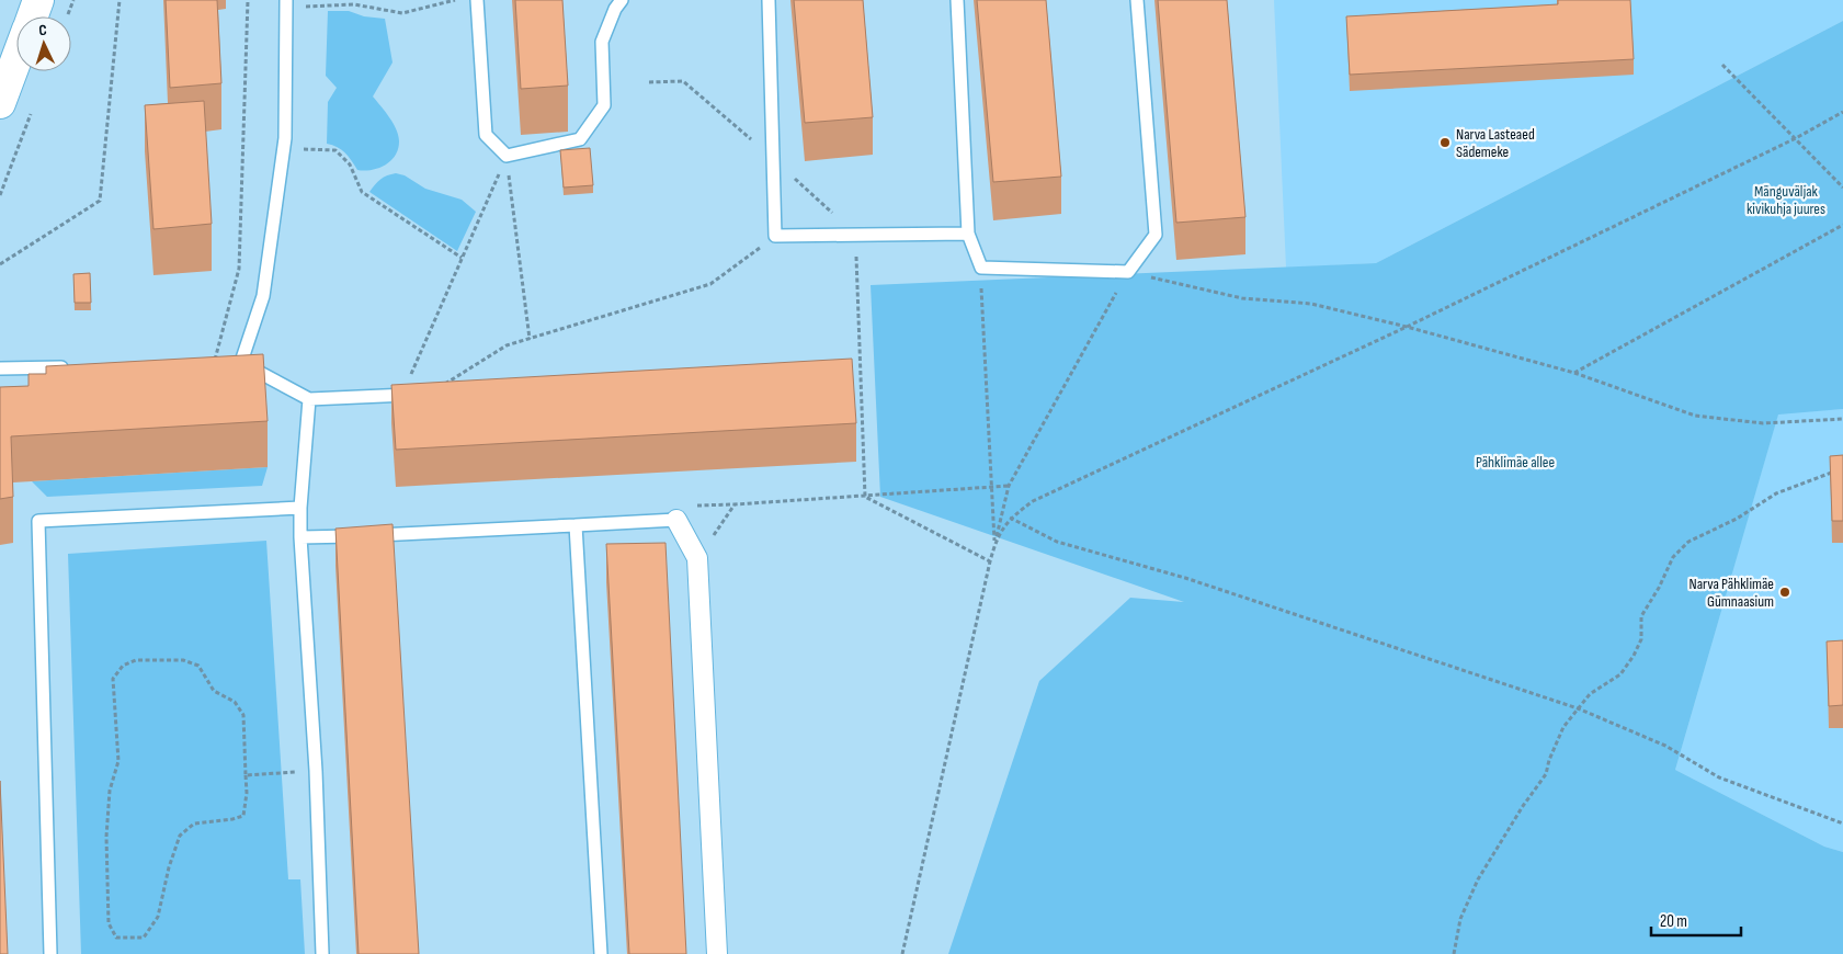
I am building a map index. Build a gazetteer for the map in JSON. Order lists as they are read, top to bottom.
{
  "parks": ["Mänguväljak kivikuhja juures", "Pähklimäe allee"],
  "places": ["Narva Lasteaed Sädemeke", "Narva Pähklimäe Gümnaasium"],
  "scale_bar": "20 m",
  "north": "top"
}
